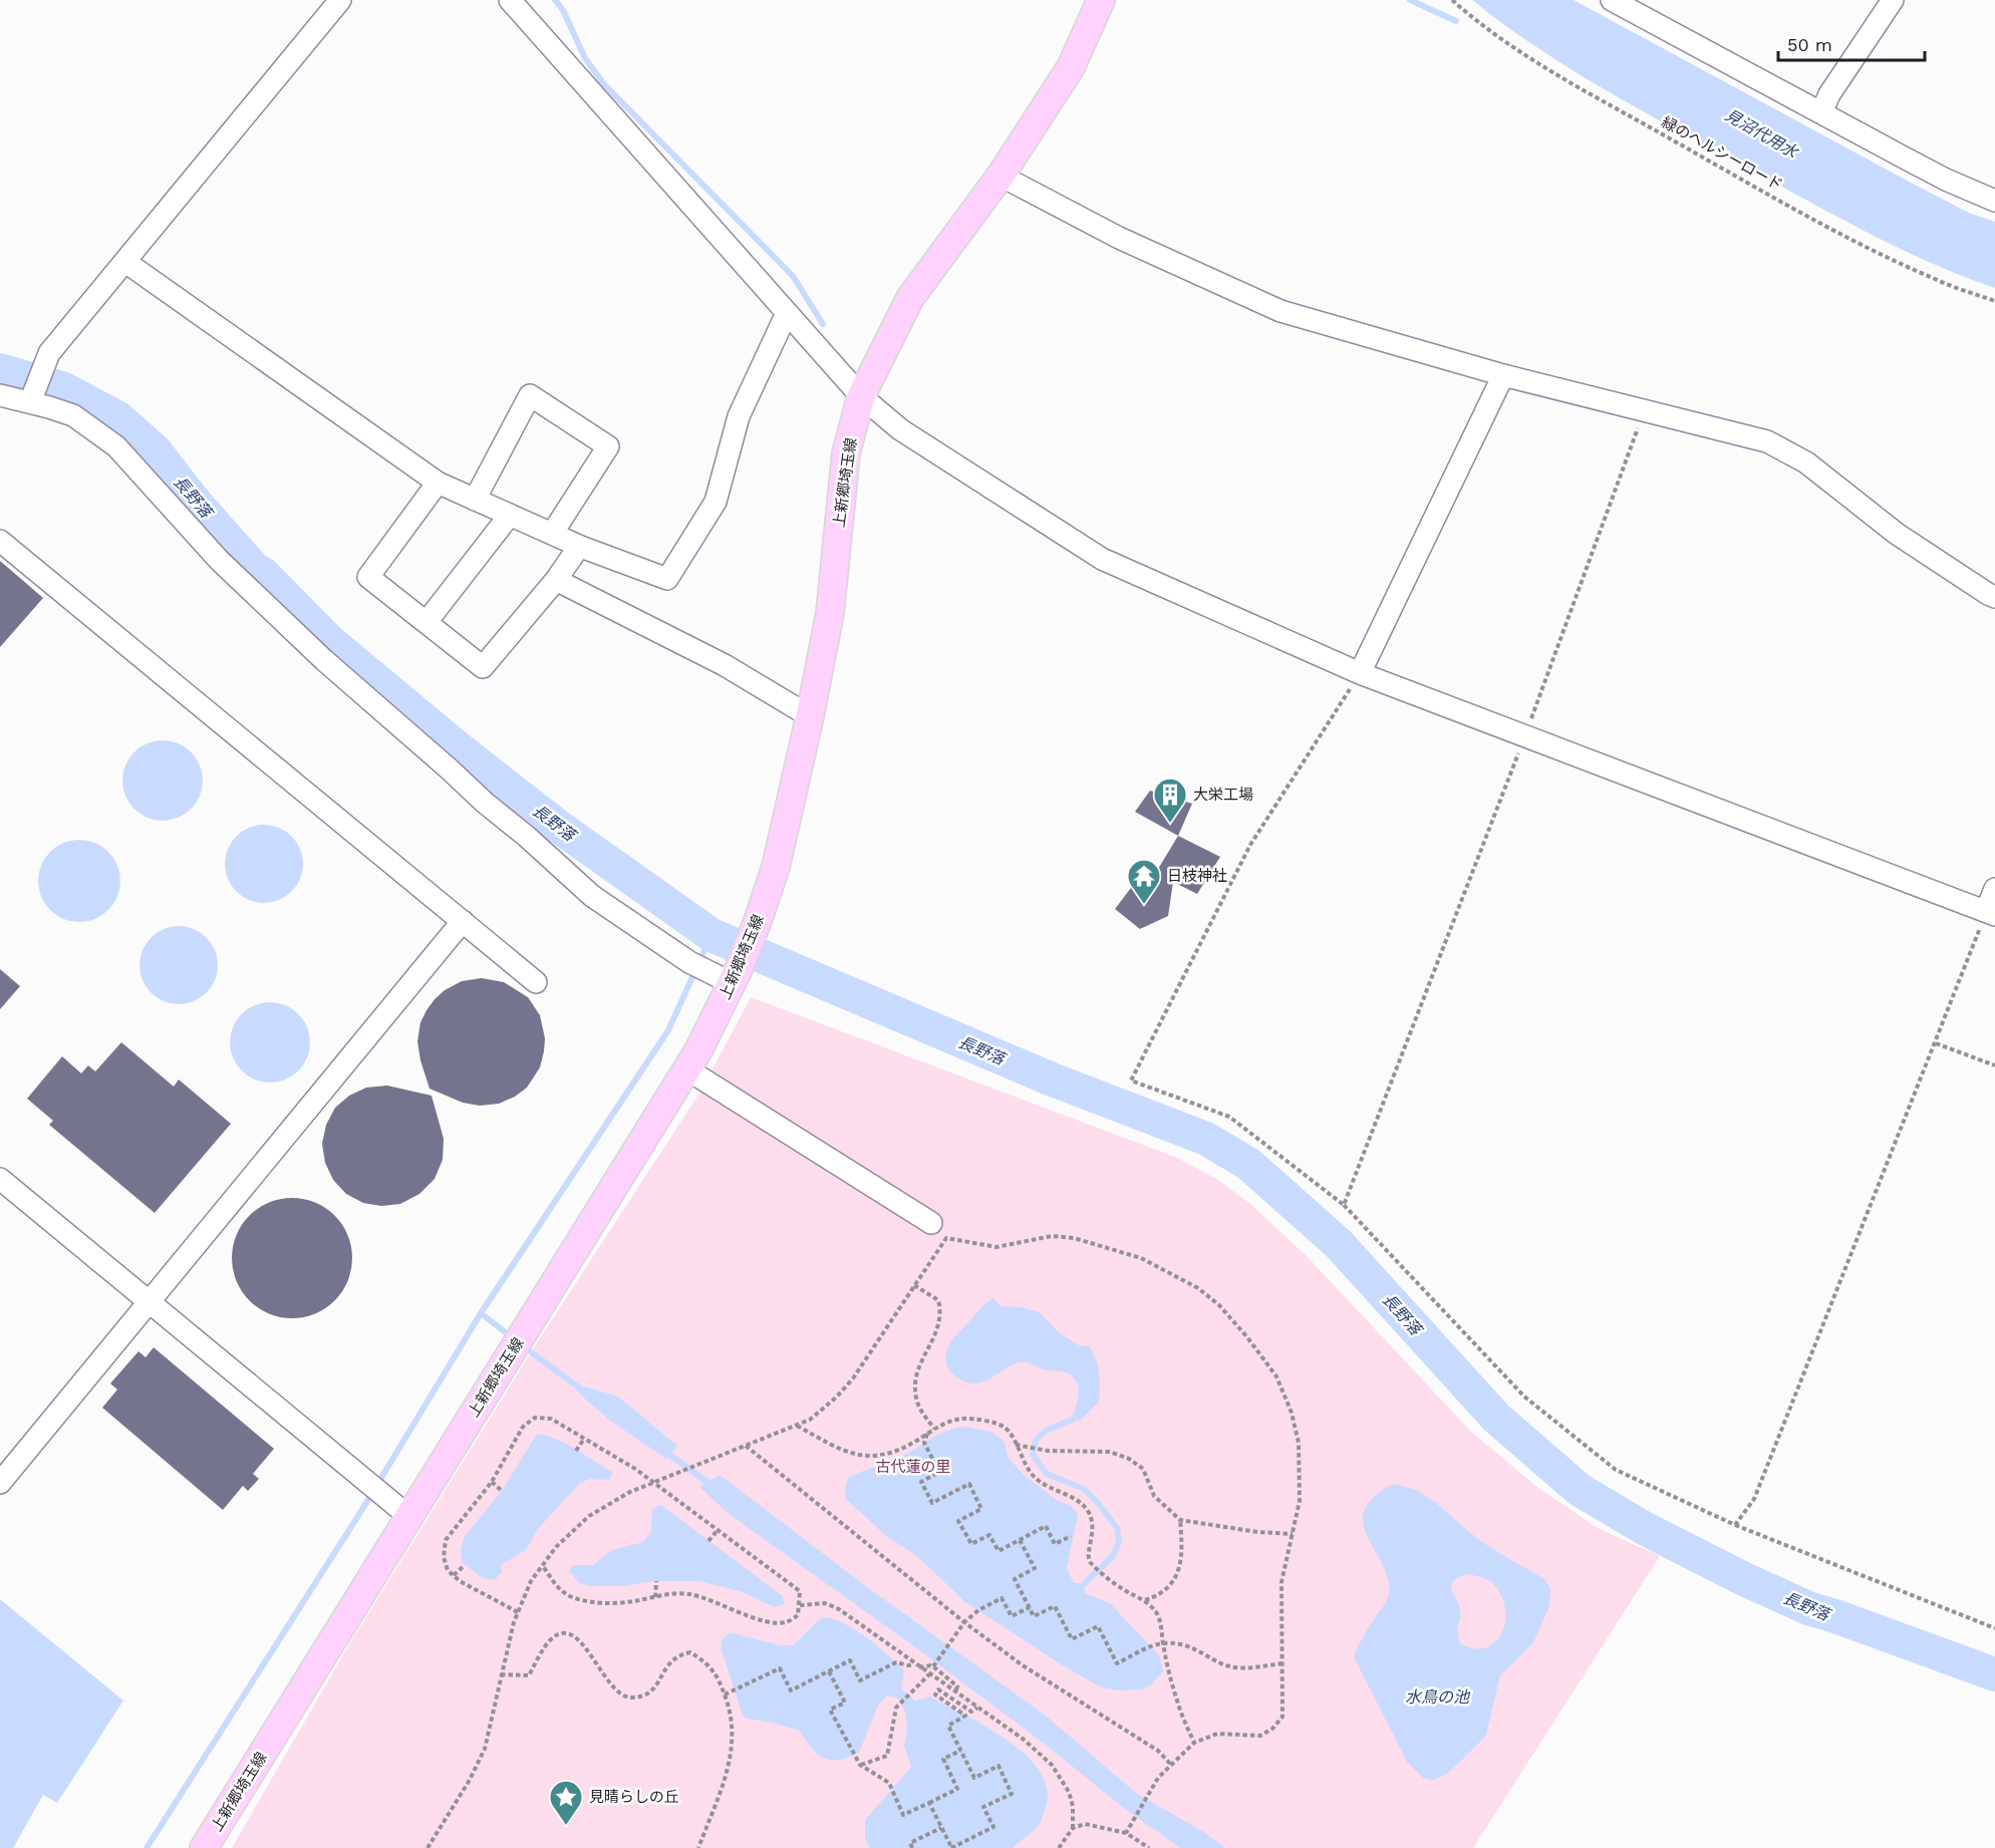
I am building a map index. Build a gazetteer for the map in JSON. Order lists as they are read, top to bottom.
{
  "streets": {
    "main road": ["上新郷埼玉線"],
    "path": ["緑のヘルシーロード"]
  },
  "water": ["見沼代用水", "長野落", "水鳥の池"],
  "parks": ["古代蓮の里"],
  "places": {
    "building": ["大栄工場"],
    "temple": ["日枝神社"],
    "place": ["見晴らしの丘"]
  },
  "scale_bar": "50 m"
}
